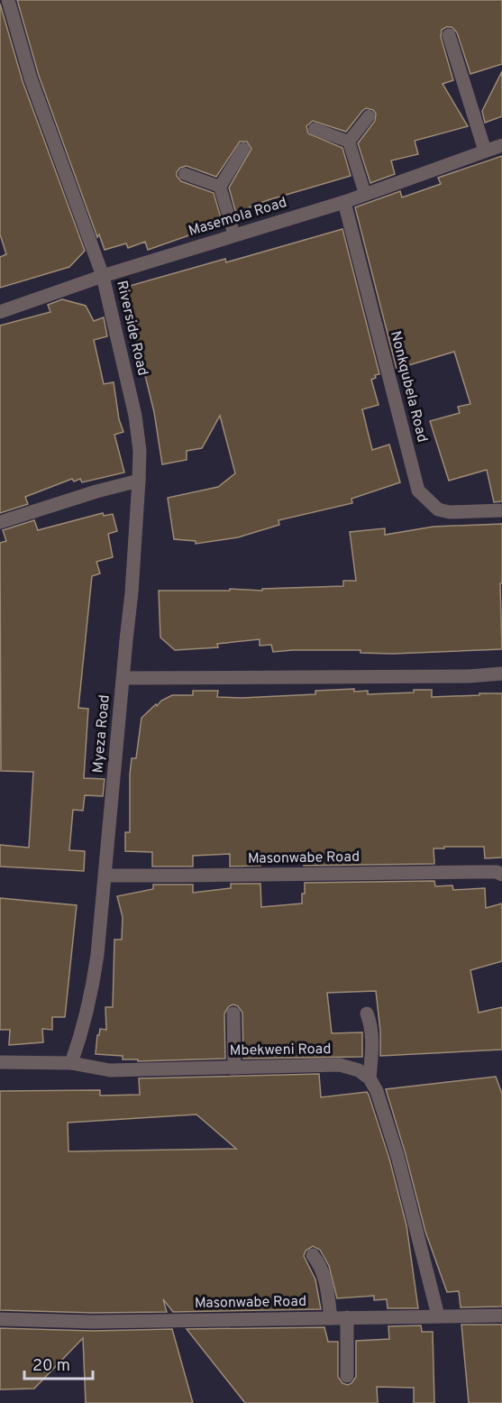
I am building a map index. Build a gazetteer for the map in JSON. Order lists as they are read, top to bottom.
{
  "streets": {
    "street": [
      "Masemola Road",
      "Riverside Road",
      "Nonkqubela Road",
      "Myeza Road",
      "Masonwabe Road",
      "Mbekweni Road"
    ]
  },
  "crossings": [
    ["Masemola Road", "Riverside Road"],
    ["Masemola Road", "Nonkqubela Road"],
    ["Riverside Road", "Myeza Road"],
    ["Myeza Road", "Masonwabe Road"],
    ["Myeza Road", "Mbekweni Road"]
  ],
  "scale_bar": "20 m"
}
